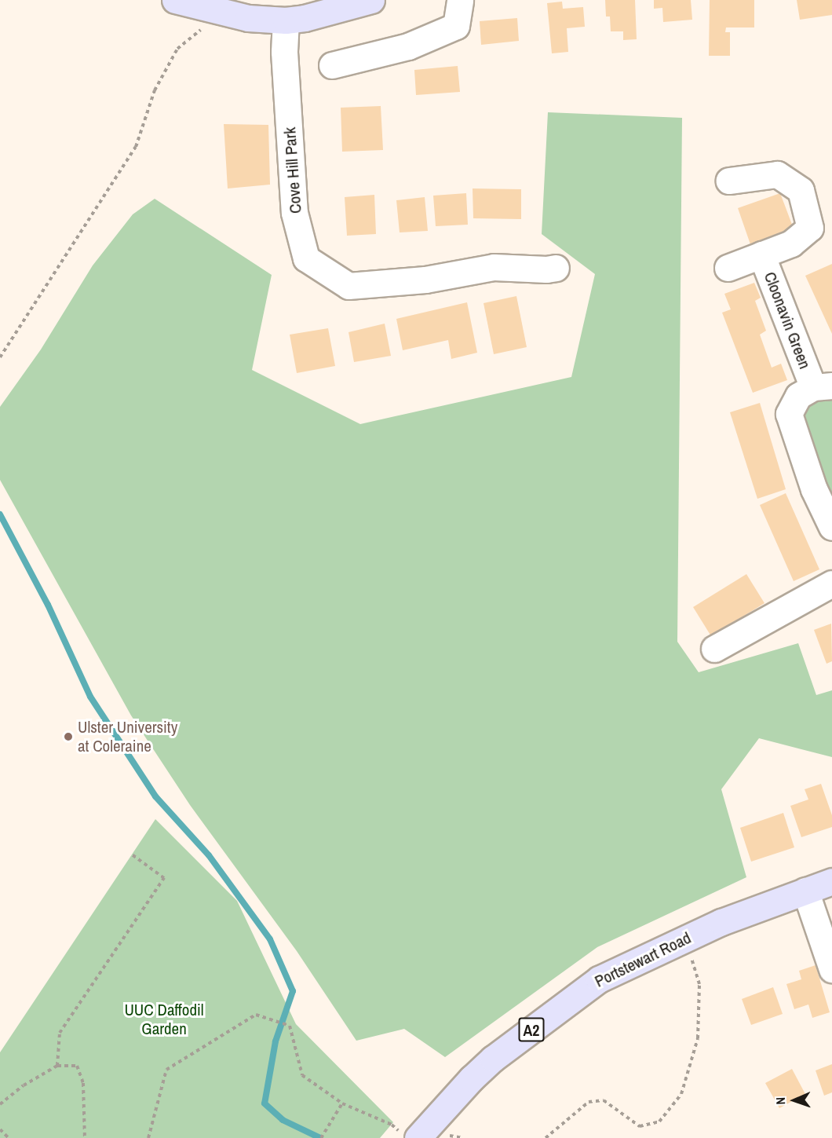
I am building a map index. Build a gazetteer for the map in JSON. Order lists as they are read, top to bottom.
{
  "streets": {
    "main road": ["Portstewart Road", "A2"],
    "street": ["Cove Hill Park", "Cloonavin Green"]
  },
  "parks": ["UUC Daffodil Garden"],
  "places": ["Ulster University at Coleraine"],
  "north": "left"
}
